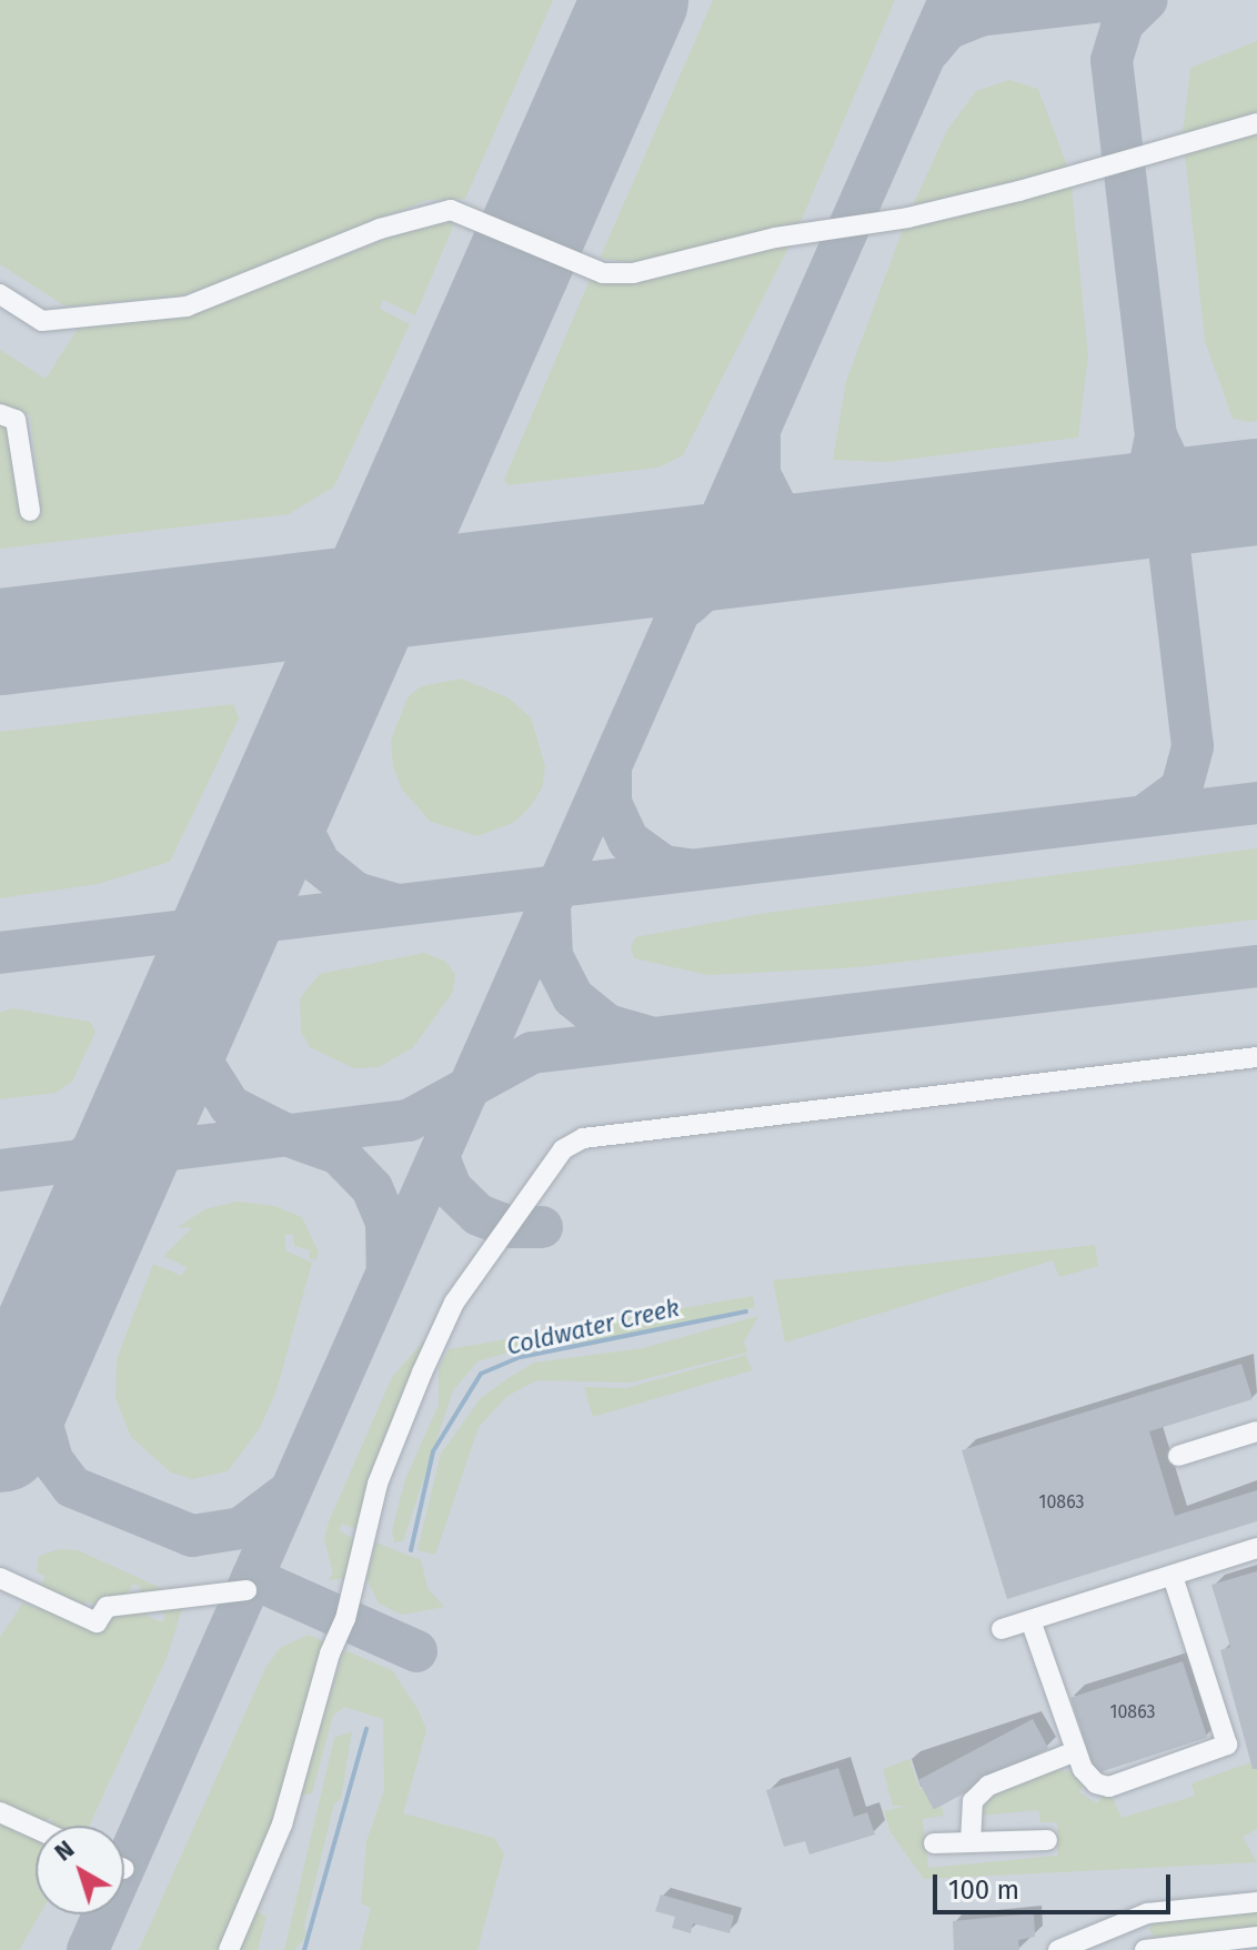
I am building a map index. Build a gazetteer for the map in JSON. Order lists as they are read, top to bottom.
{
  "water": ["Coldwater Creek"],
  "house_numbers": ["10863", "10863"],
  "scale_bar": "100 m",
  "north": "top left"
}
